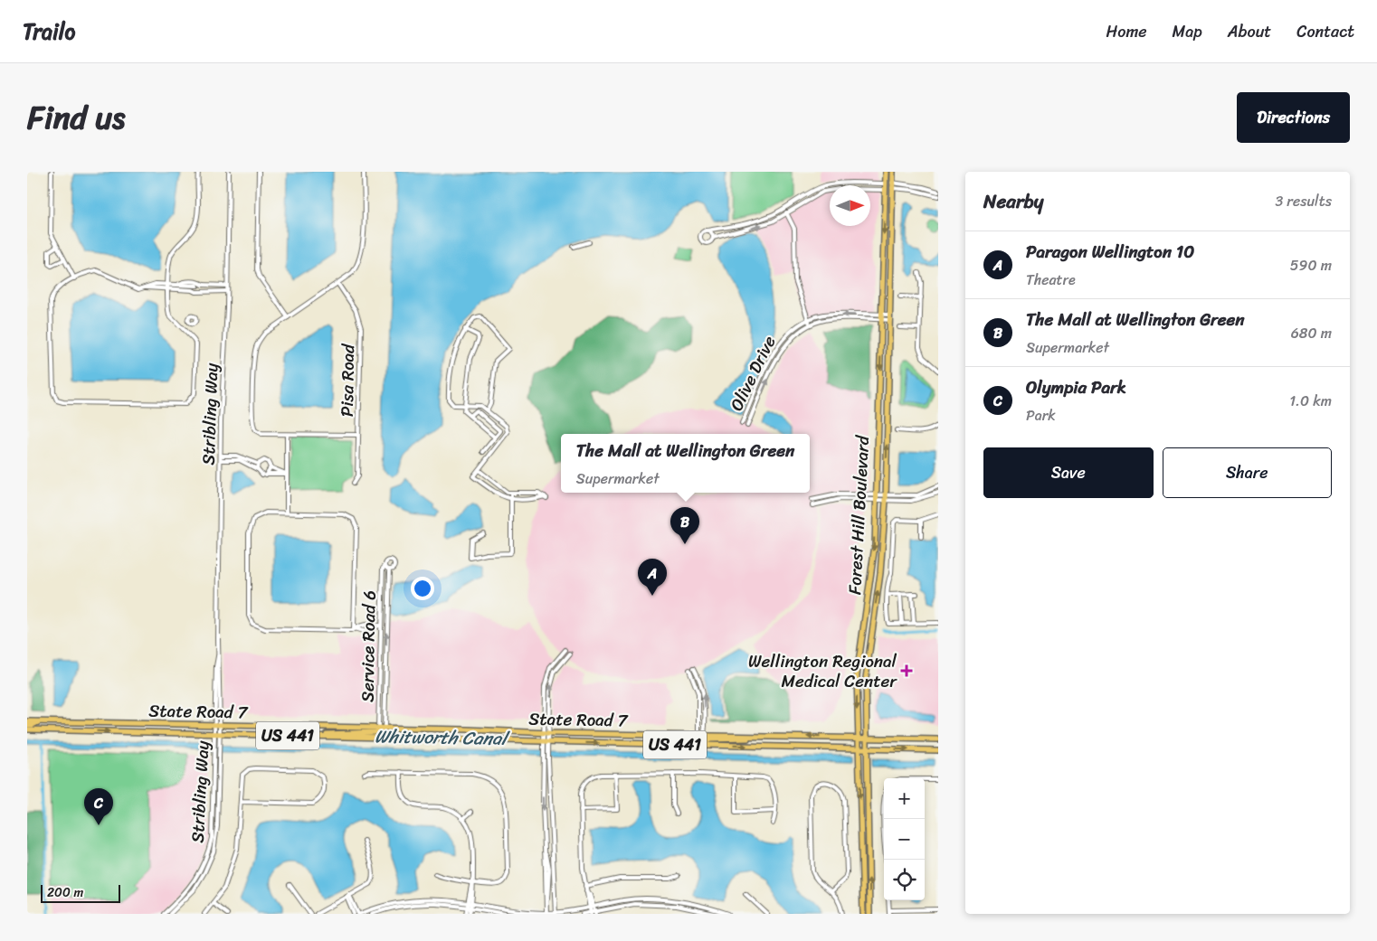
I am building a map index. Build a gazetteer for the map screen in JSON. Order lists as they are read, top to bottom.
{
  "streets": {
    "main road": ["Forest Hill Boulevard", "State Road 7", "US 441"],
    "street": [
      "Olive Drive",
      "Pisa Road",
      "Stribling Way",
      "Service Road 6"
    ]
  },
  "crossings": [
    ["Olive Drive", "Forest Hill Boulevard"],
    ["Stribling Way", "State Road 7"],
    ["Forest Hill Boulevard", "State Road 7"],
    ["Service Road 6", "State Road 7"]
  ],
  "water": ["Whitworth Canal"],
  "places": {
    "health": ["Wellington Regional Medical Center"]
  },
  "scale_bar": "200 m",
  "north": "right",
  "page": {
    "header": "Trailo",
    "nav": [
      "Home",
      "Map",
      "About",
      "Contact"
    ],
    "title": "Find us",
    "buttons": [
      "Directions",
      ["Save", "Share"]
    ],
    "heading": ["Nearby", "3 results"],
    "list": [
      {
        "mark": "A",
        "name": "Paragon Wellington 10",
        "note": "Theatre",
        "value": "590 m"
      },
      {
        "mark": "B",
        "name": "The Mall at Wellington Green",
        "note": "Supermarket",
        "value": "680 m"
      },
      {
        "mark": "C",
        "name": "Olympia Park",
        "note": "Park",
        "value": "1.0 km"
      }
    ],
    "popup": ["The Mall at Wellington Green", "Supermarket"],
    "pins": ["B", "A", "C"],
    "map_buttons": ["+", "−"],
    "scale": "200 m"
  }
}
